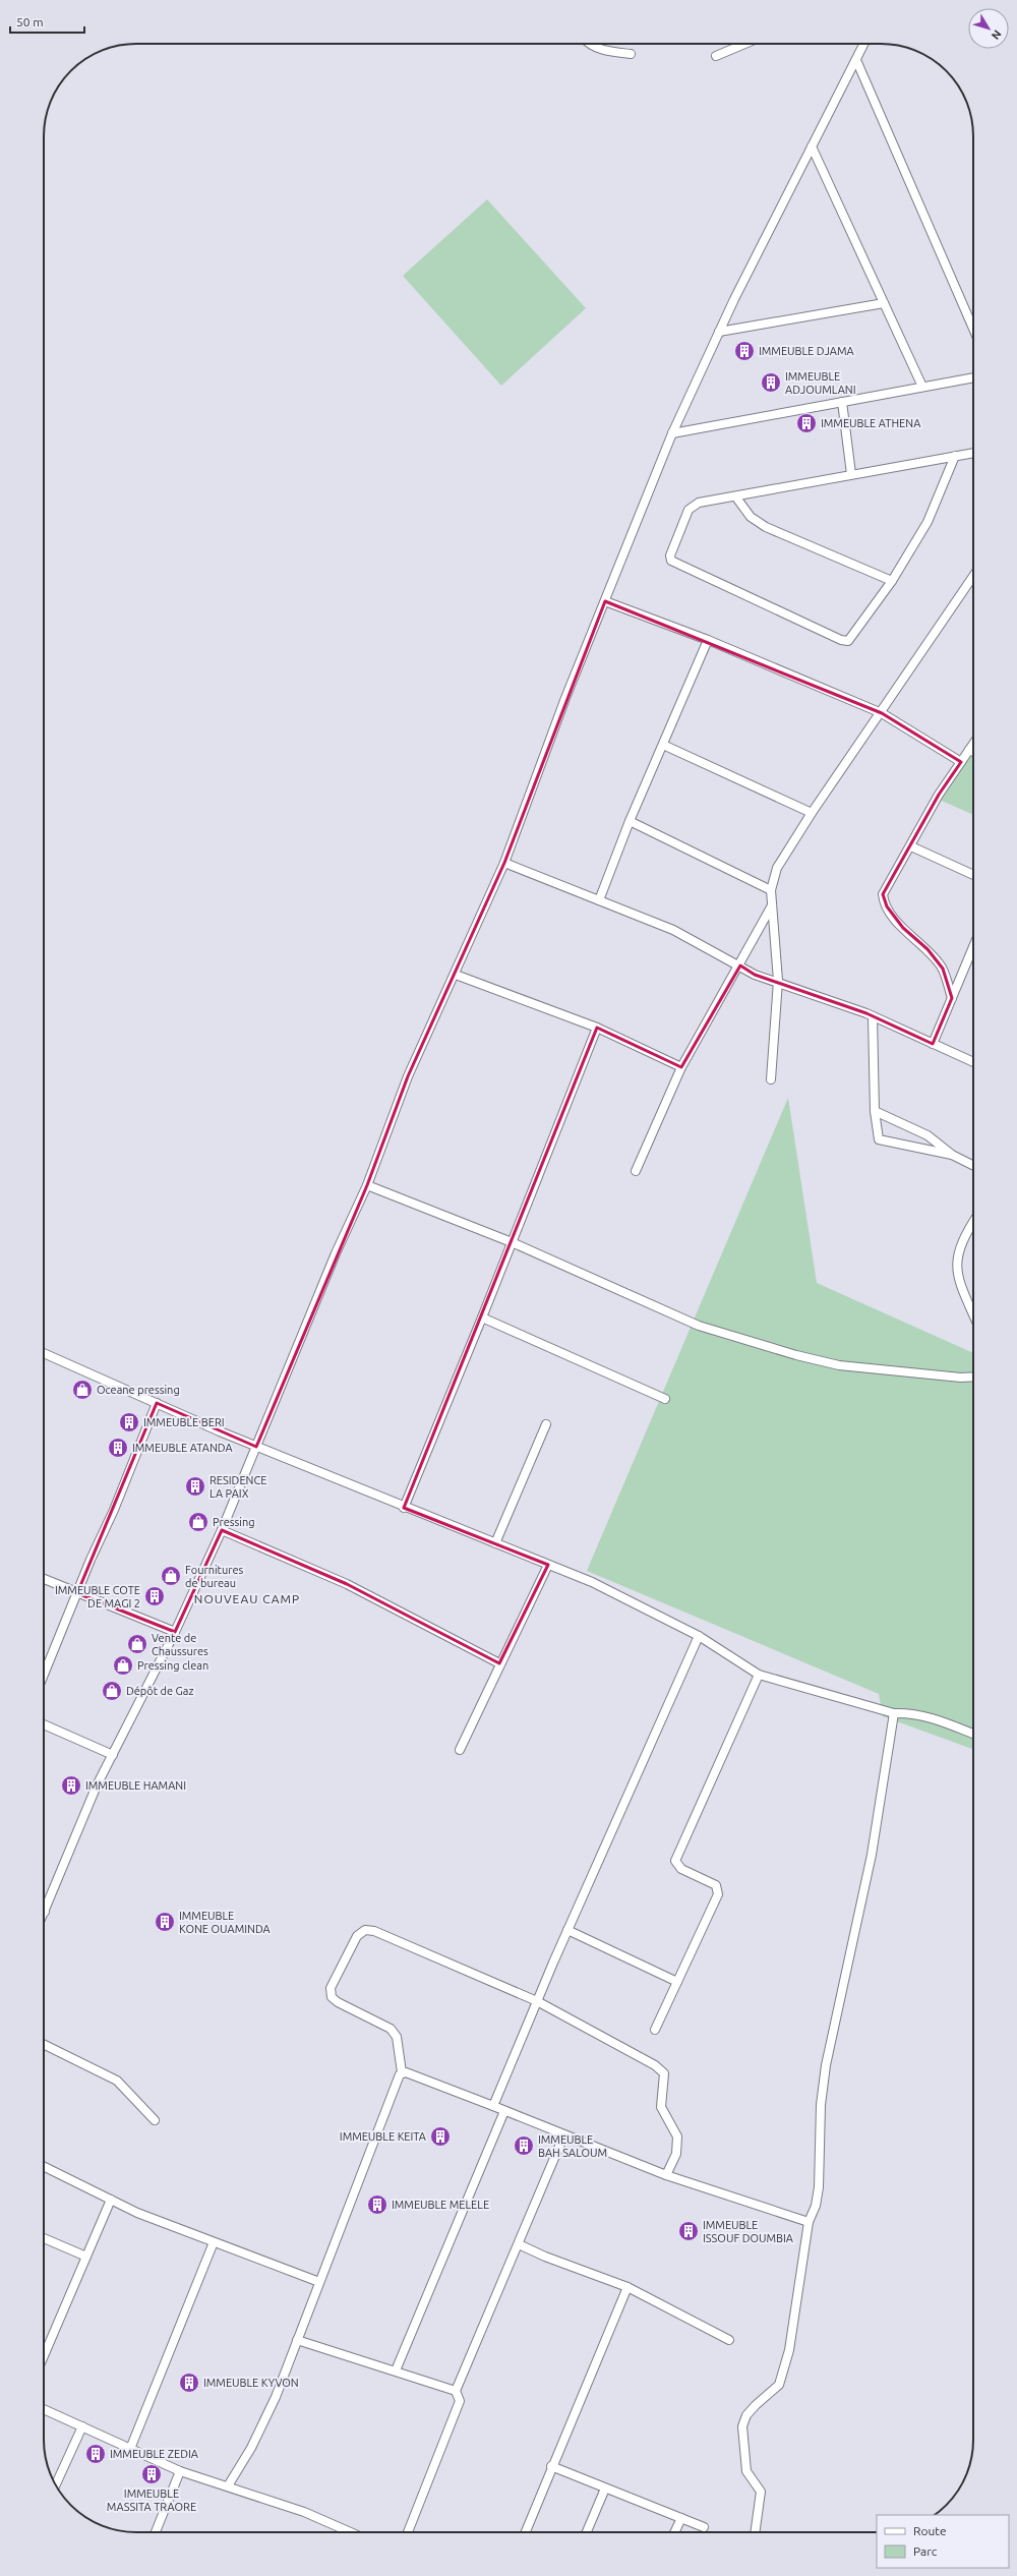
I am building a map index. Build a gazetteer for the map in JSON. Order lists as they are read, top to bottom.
{
  "districts": ["NOUVEAU CAMP"],
  "places": {
    "building": [
      "IMMEUBLE DJAMA",
      "IMMEUBLE ADJOUMLANI",
      "IMMEUBLE ATHENA",
      "IMMEUBLE BERI",
      "IMMEUBLE ATANDA",
      "RESIDENCE LA PAIX",
      "IMMEUBLE COTE DE MAGI 2",
      "IMMEUBLE HAMANI",
      "IMMEUBLE KONE OUAMINDA",
      "IMMEUBLE KEITA",
      "IMMEUBLE BAH SALOUM",
      "IMMEUBLE MELELE",
      "IMMEUBLE ISSOUF DOUMBIA",
      "IMMEUBLE KYVON",
      "IMMEUBLE ZEDIA",
      "IMMEUBLE MASSITA TRAORE"
    ],
    "shop": [
      "Oceane pressing",
      "Pressing",
      "Fournitures de bureau",
      "Vente de Chaussures",
      "Pressing clean",
      "Dépôt de Gaz"
    ]
  },
  "legend": ["Route", "Parc"],
  "scale_bar": "50 m",
  "north": "bottom right"
}
